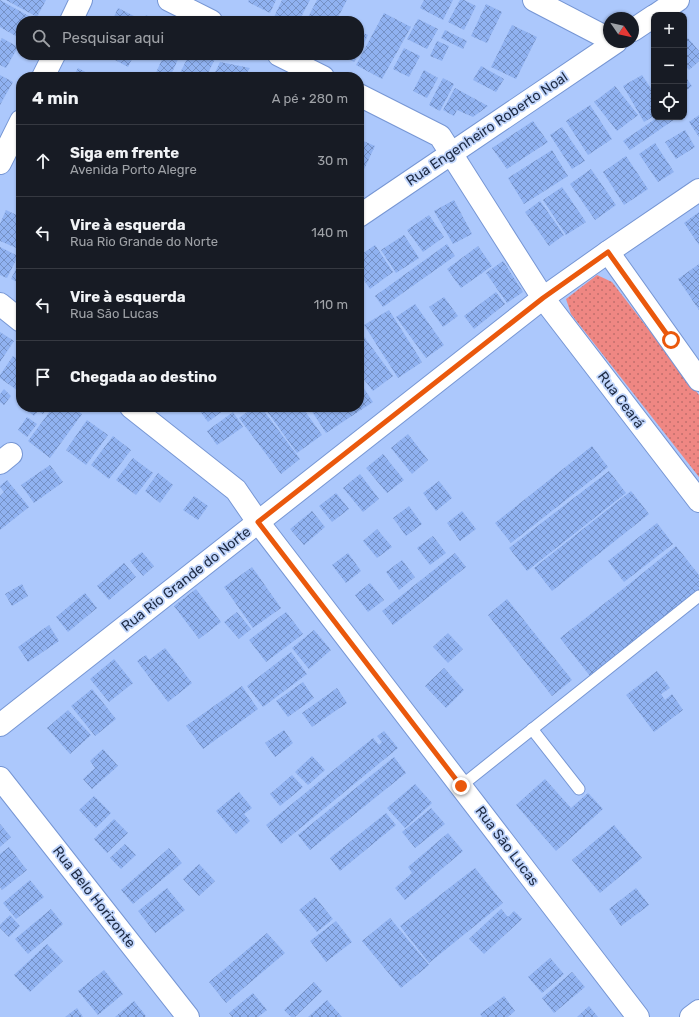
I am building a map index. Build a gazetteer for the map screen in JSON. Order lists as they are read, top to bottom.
{
  "streets": {
    "street": [
      "Rua Engenheiro Roberto Noal",
      "Rua Ceará",
      "Rua Rio Grande do Norte",
      "Rua São Lucas",
      "Rua Belo Horizonte"
    ]
  },
  "crossings": [
    ["Rua Engenheiro Roberto Noal", "Rua Ceará"],
    ["Rua Ceará", "Rua Rio Grande do Norte"],
    ["Rua Rio Grande do Norte", "Rua São Lucas"]
  ],
  "north": "bottom right",
  "page": {
    "map_buttons": ["+", "−"],
    "search": "Pesquisar aqui",
    "heading": ["4 min", "A pé · 280 m"],
    "list": [
      ["Siga em frente", "Avenida Porto Alegre", "30 m"],
      ["Vire à esquerda", "Rua Rio Grande do Norte", "140 m"],
      ["Vire à esquerda", "Rua São Lucas", "110 m"],
      "Chegada ao destino"
    ]
  }
}
